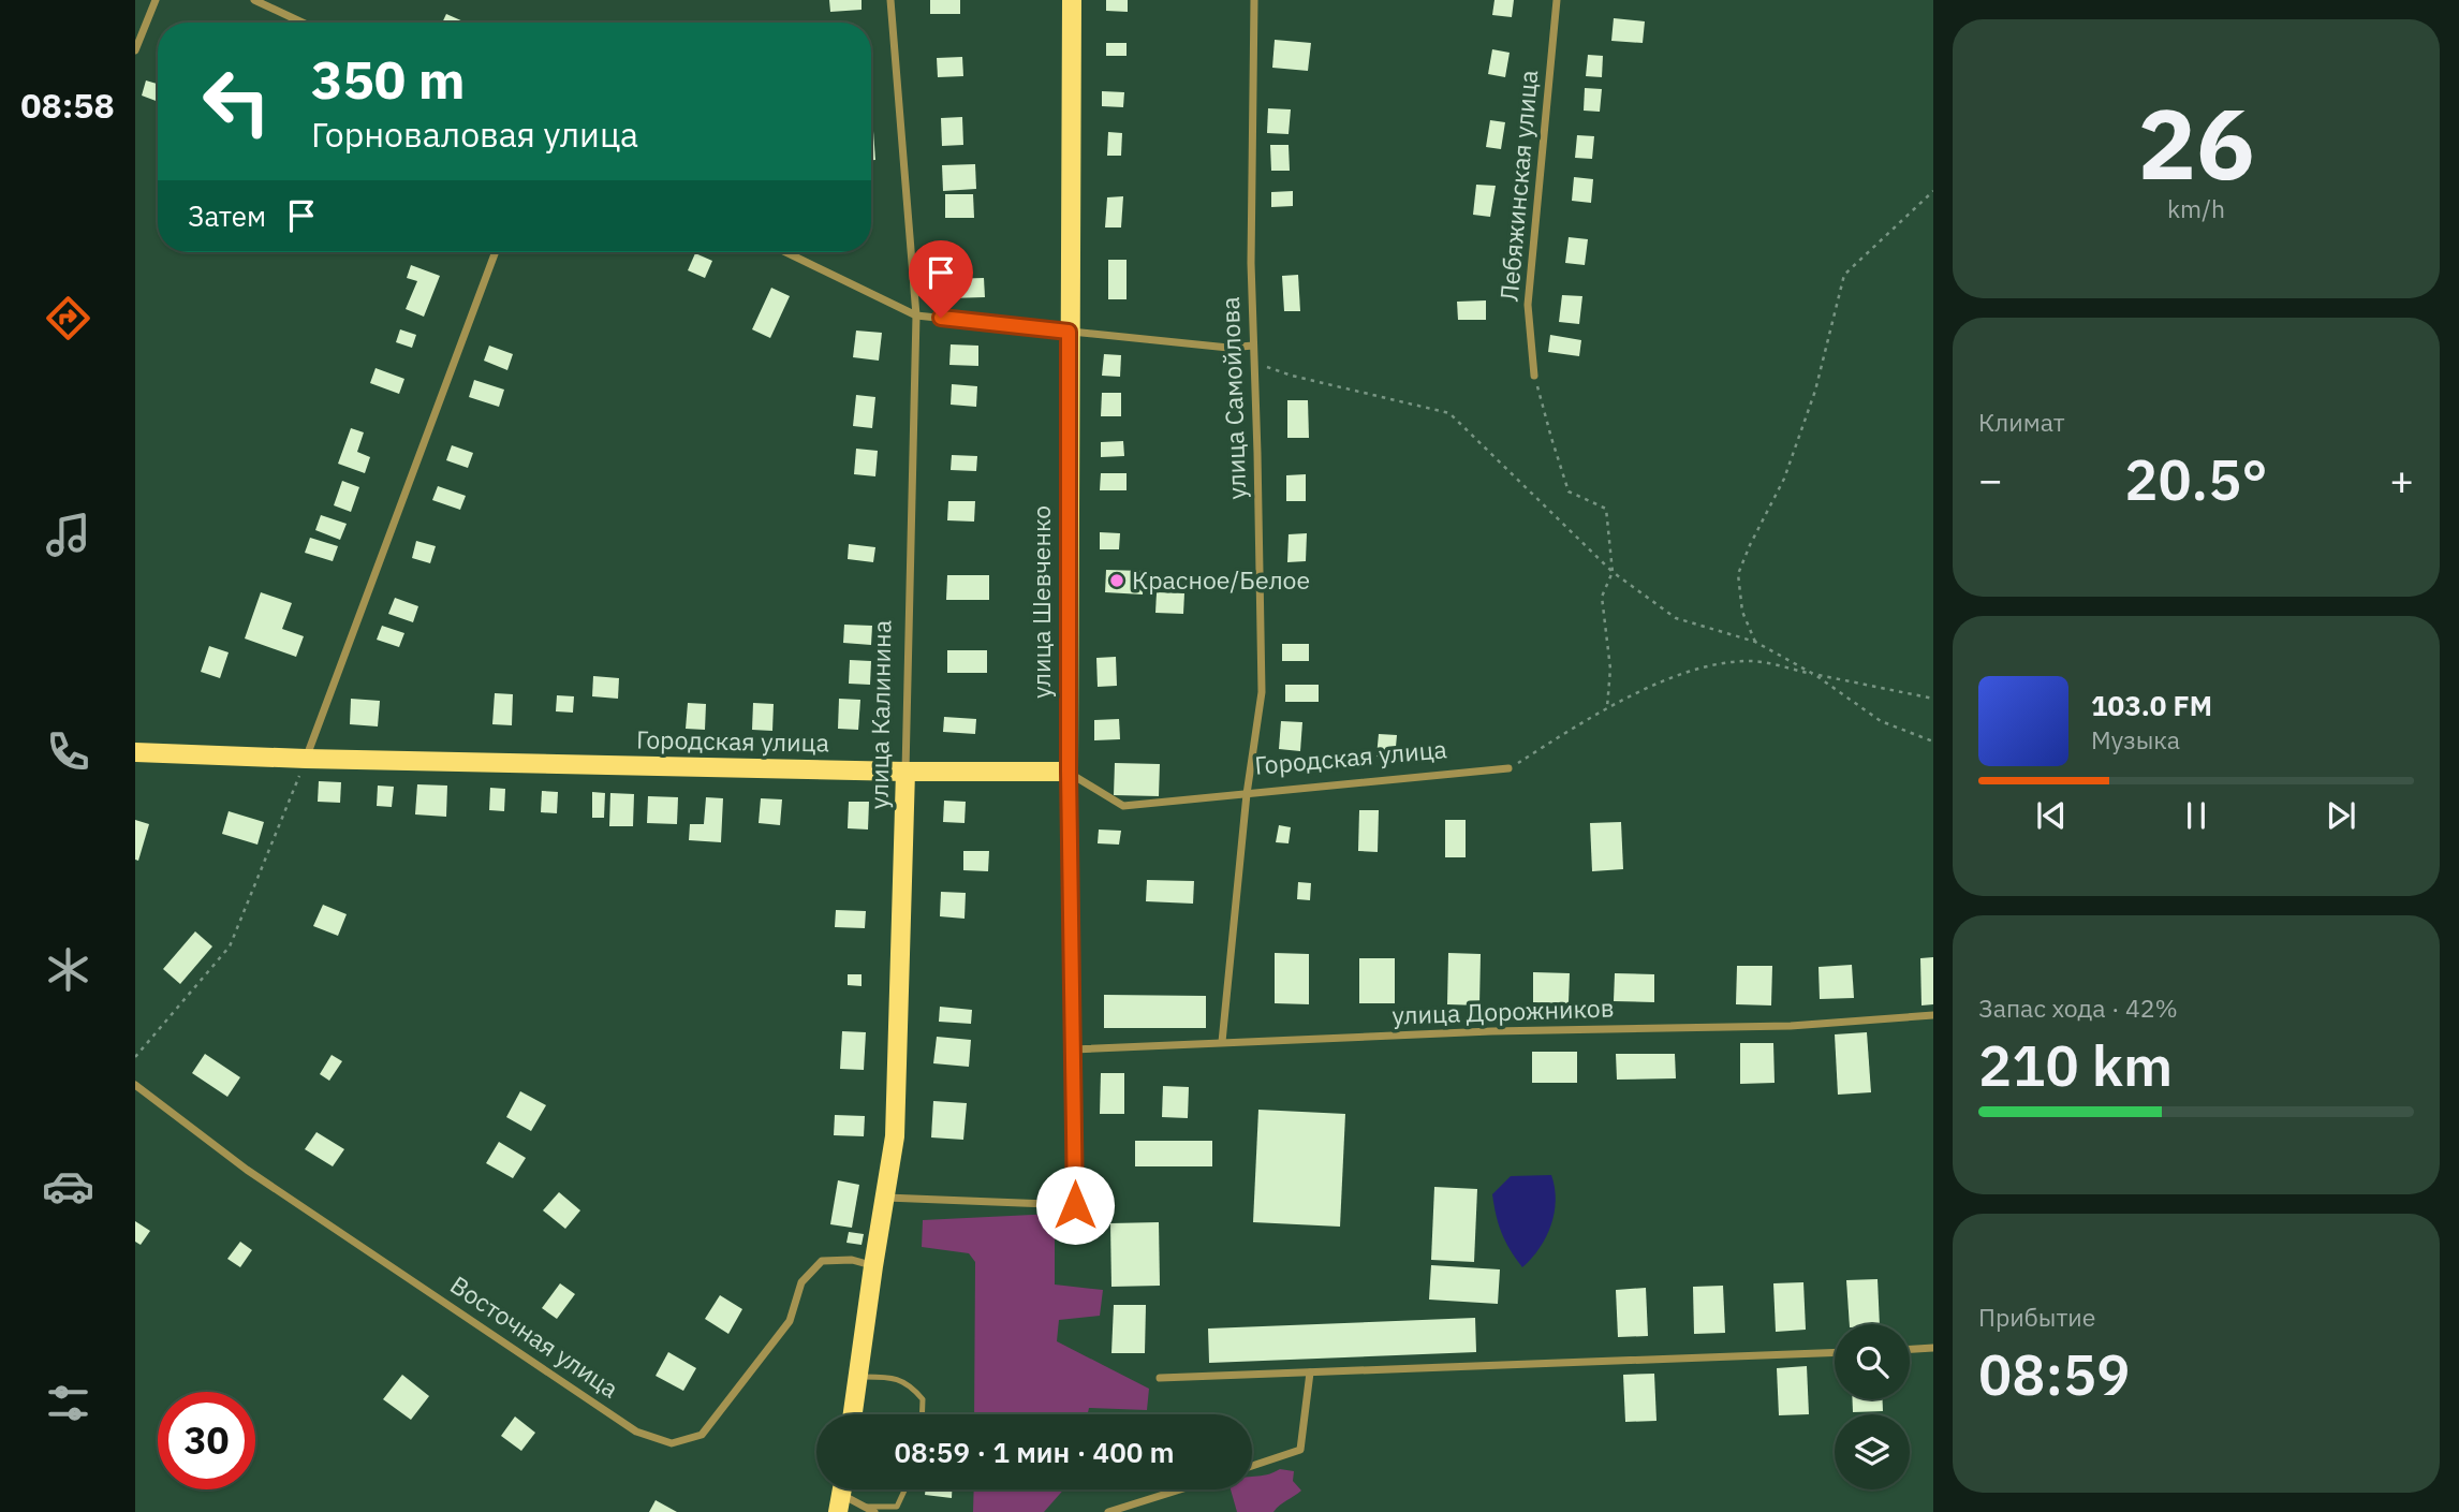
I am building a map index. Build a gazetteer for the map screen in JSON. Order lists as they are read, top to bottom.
{
  "streets": {
    "main road": ["улица Шевченко", "улица Калинина", "Городская улица"],
    "street": [
      "Лебяжинская улица",
      "улица Самойлова",
      "улица Дорожников",
      "Восточная улица"
    ]
  },
  "crossings": [
    ["улица Самойлова", "Городская улица"],
    ["улица Самойлова", "улица Дорожников"],
    ["улица Шевченко", "улица Калинина"],
    ["улица Шевченко", "Городская улица"],
    ["улица Шевченко", "улица Дорожников"],
    ["улица Калинина", "Городская улица"],
    ["улица Калинина", "Восточная улица"]
  ],
  "places": ["Красное/Белое"],
  "page": {
    "tabs": "08:58",
    "tile": [
      ["26", "km/h"],
      "Климат",
      ["Запас хода · 42%", "210 km"],
      ["Прибытие", "08:59"]
    ],
    "turn": ["350 m", "Горноваловая улица"],
    "then": "Затем",
    "heat": ["−", "20.5°", "+"],
    "song": ["103.0 FM", "Музыка"],
    "limit": "30",
    "trip": "08:59 · 1 мин · 400 m"
  }
}
